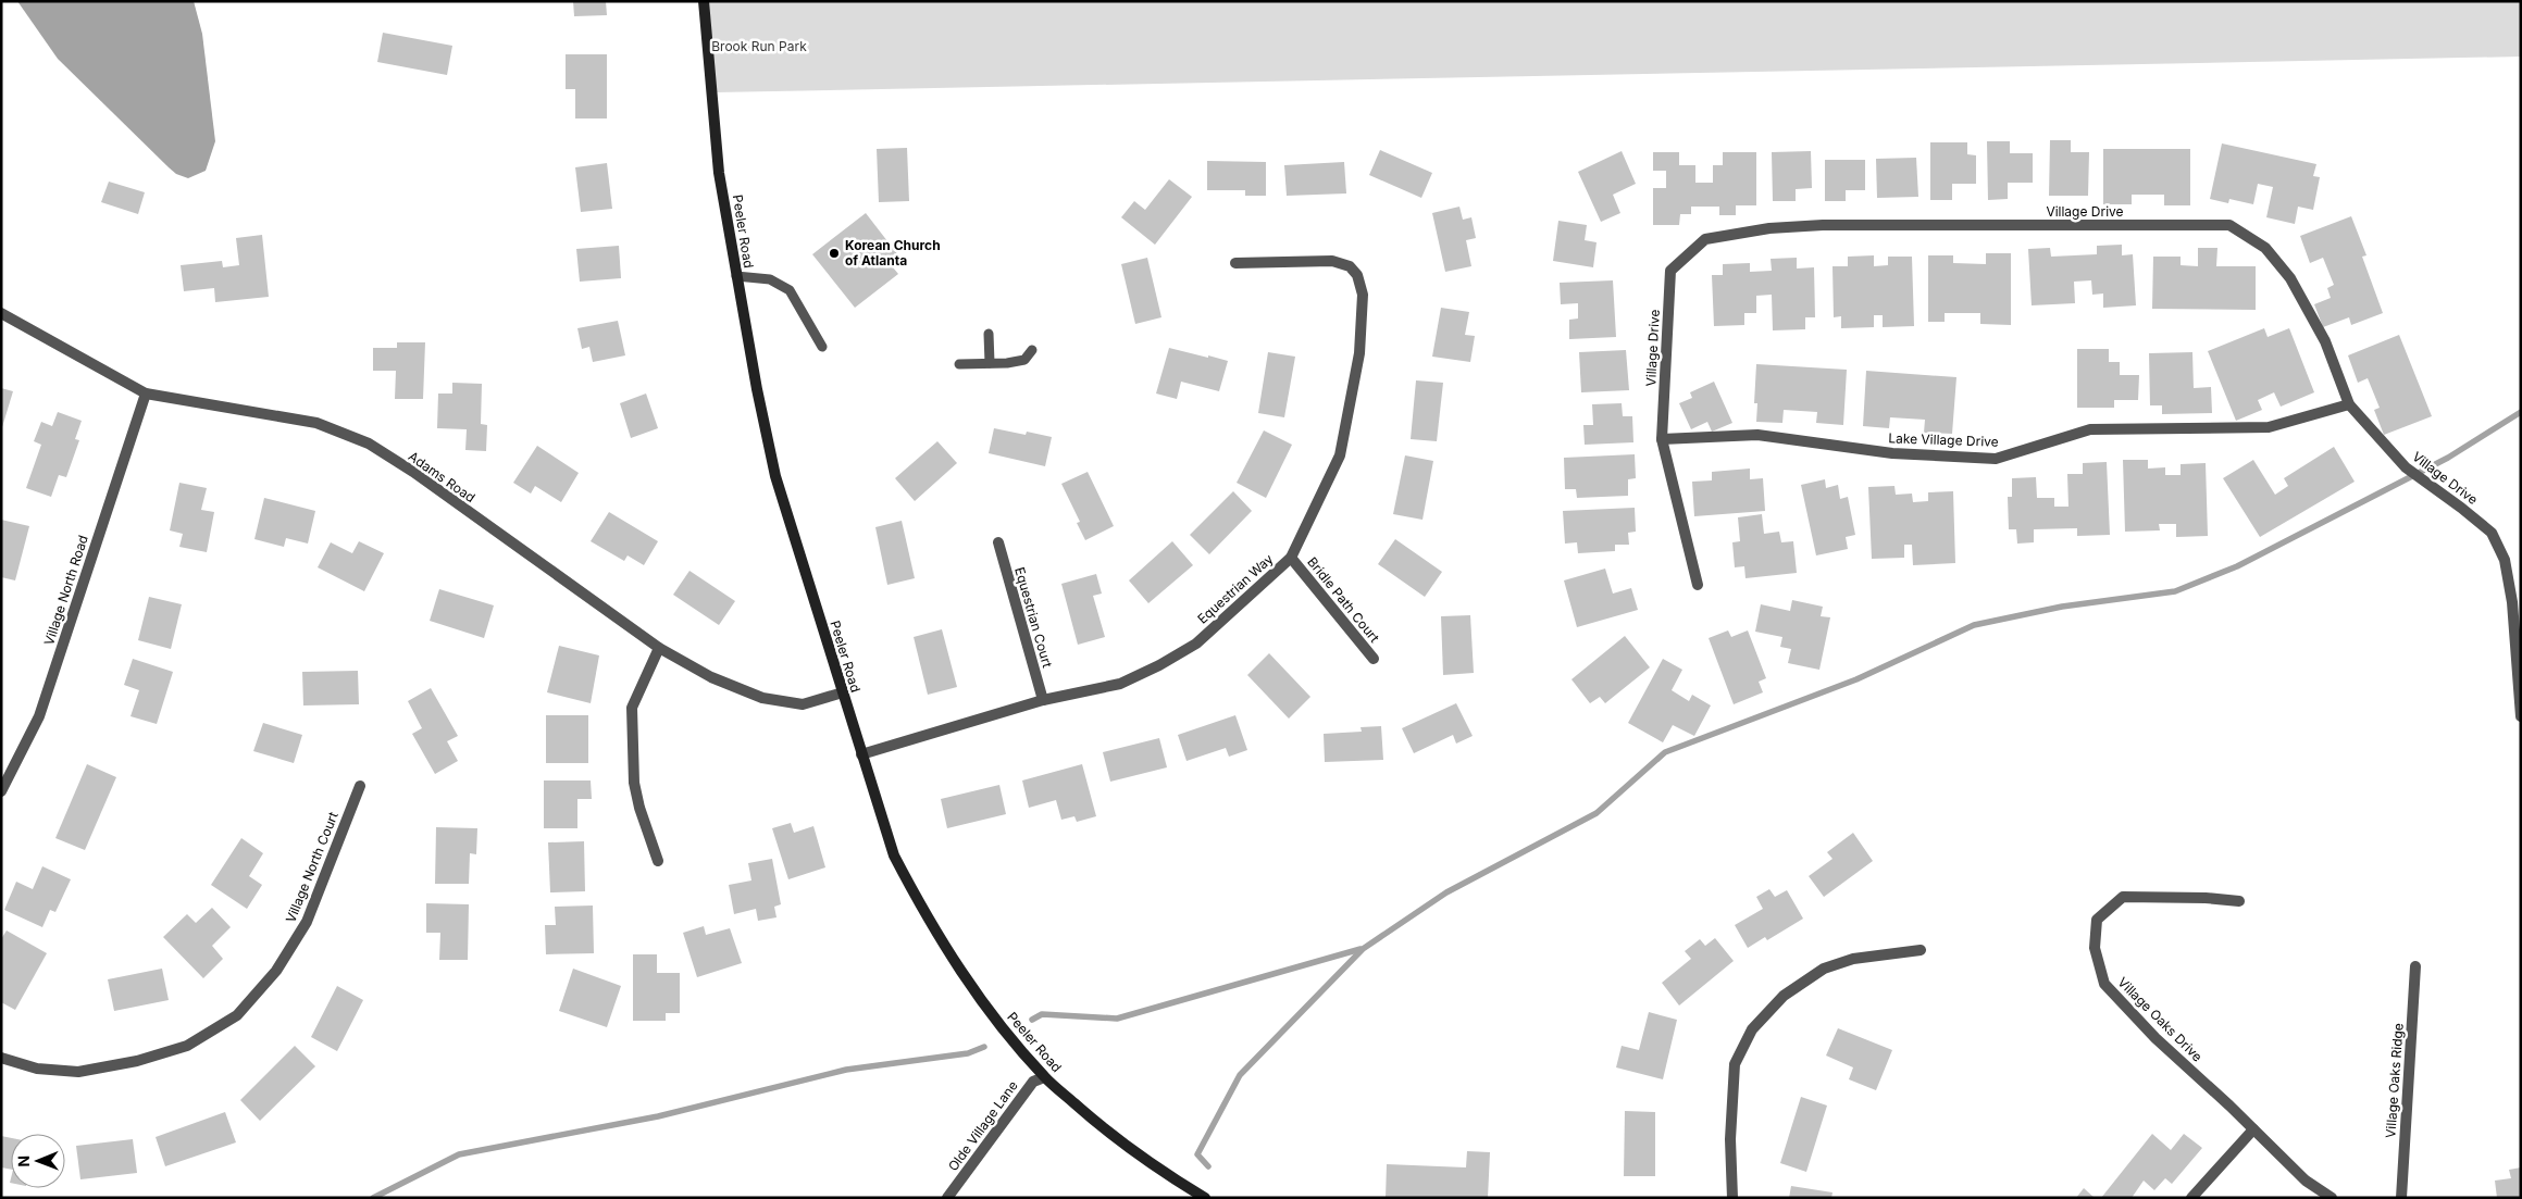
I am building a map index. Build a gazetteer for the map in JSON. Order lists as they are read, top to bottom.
{
  "streets": {
    "street": [
      "Village Drive",
      "Peeler Road",
      "Lake Village Drive",
      "Adams Road",
      "Equestrian Way",
      "Village North Road",
      "Bridle Path Court",
      "Equestrian Court",
      "Village North Court",
      "Village Oaks Drive",
      "Village Oaks Ridge",
      "Olde Village Lane"
    ]
  },
  "crossings": [
    ["Village Drive", "Lake Village Drive"],
    ["Peeler Road", "Adams Road"],
    ["Peeler Road", "Equestrian Way"],
    ["Peeler Road", "Olde Village Lane"],
    ["Adams Road", "Village North Road"],
    ["Equestrian Way", "Bridle Path Court"],
    ["Equestrian Way", "Equestrian Court"]
  ],
  "parks": ["Brook Run Park"],
  "places": ["Korean Church of Atlanta"],
  "north": "left"
}
